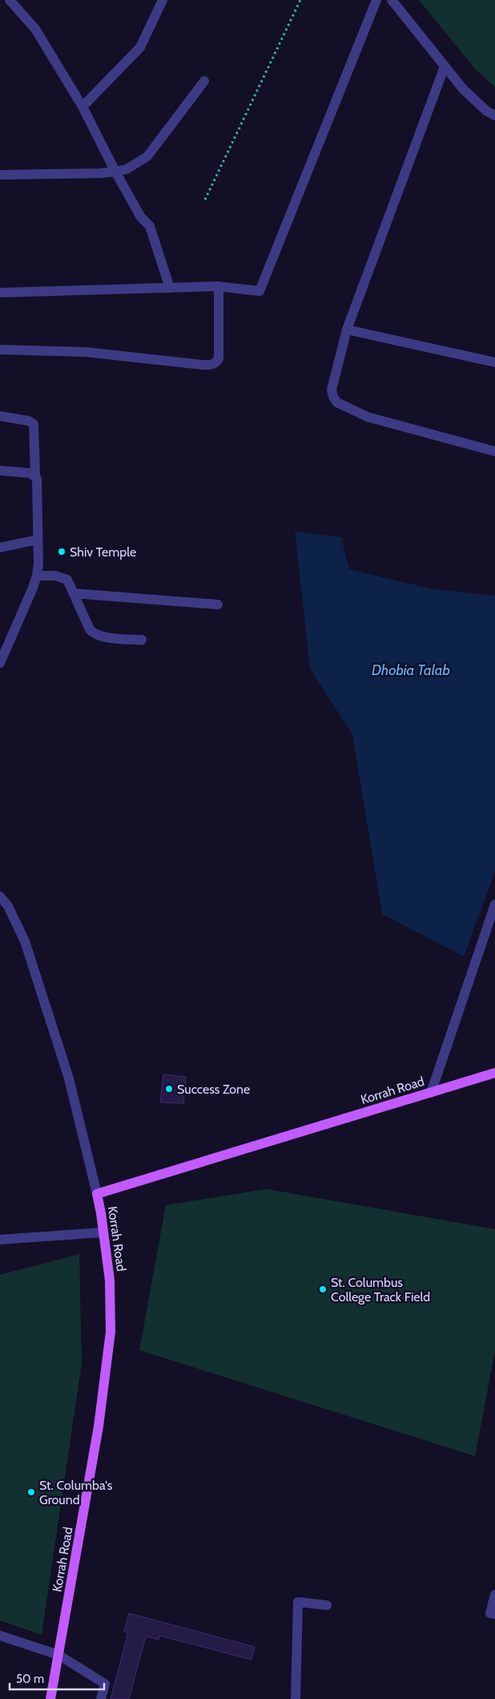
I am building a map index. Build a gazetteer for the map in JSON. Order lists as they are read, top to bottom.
{
  "streets": {
    "main road": ["Korrah Road"]
  },
  "water": ["Dhobia Talab"],
  "places": [
    "Shiv Temple",
    "Success Zone",
    "St. Columbus College Track Field",
    "St. Columba's Ground"
  ],
  "scale_bar": "50 m"
}
